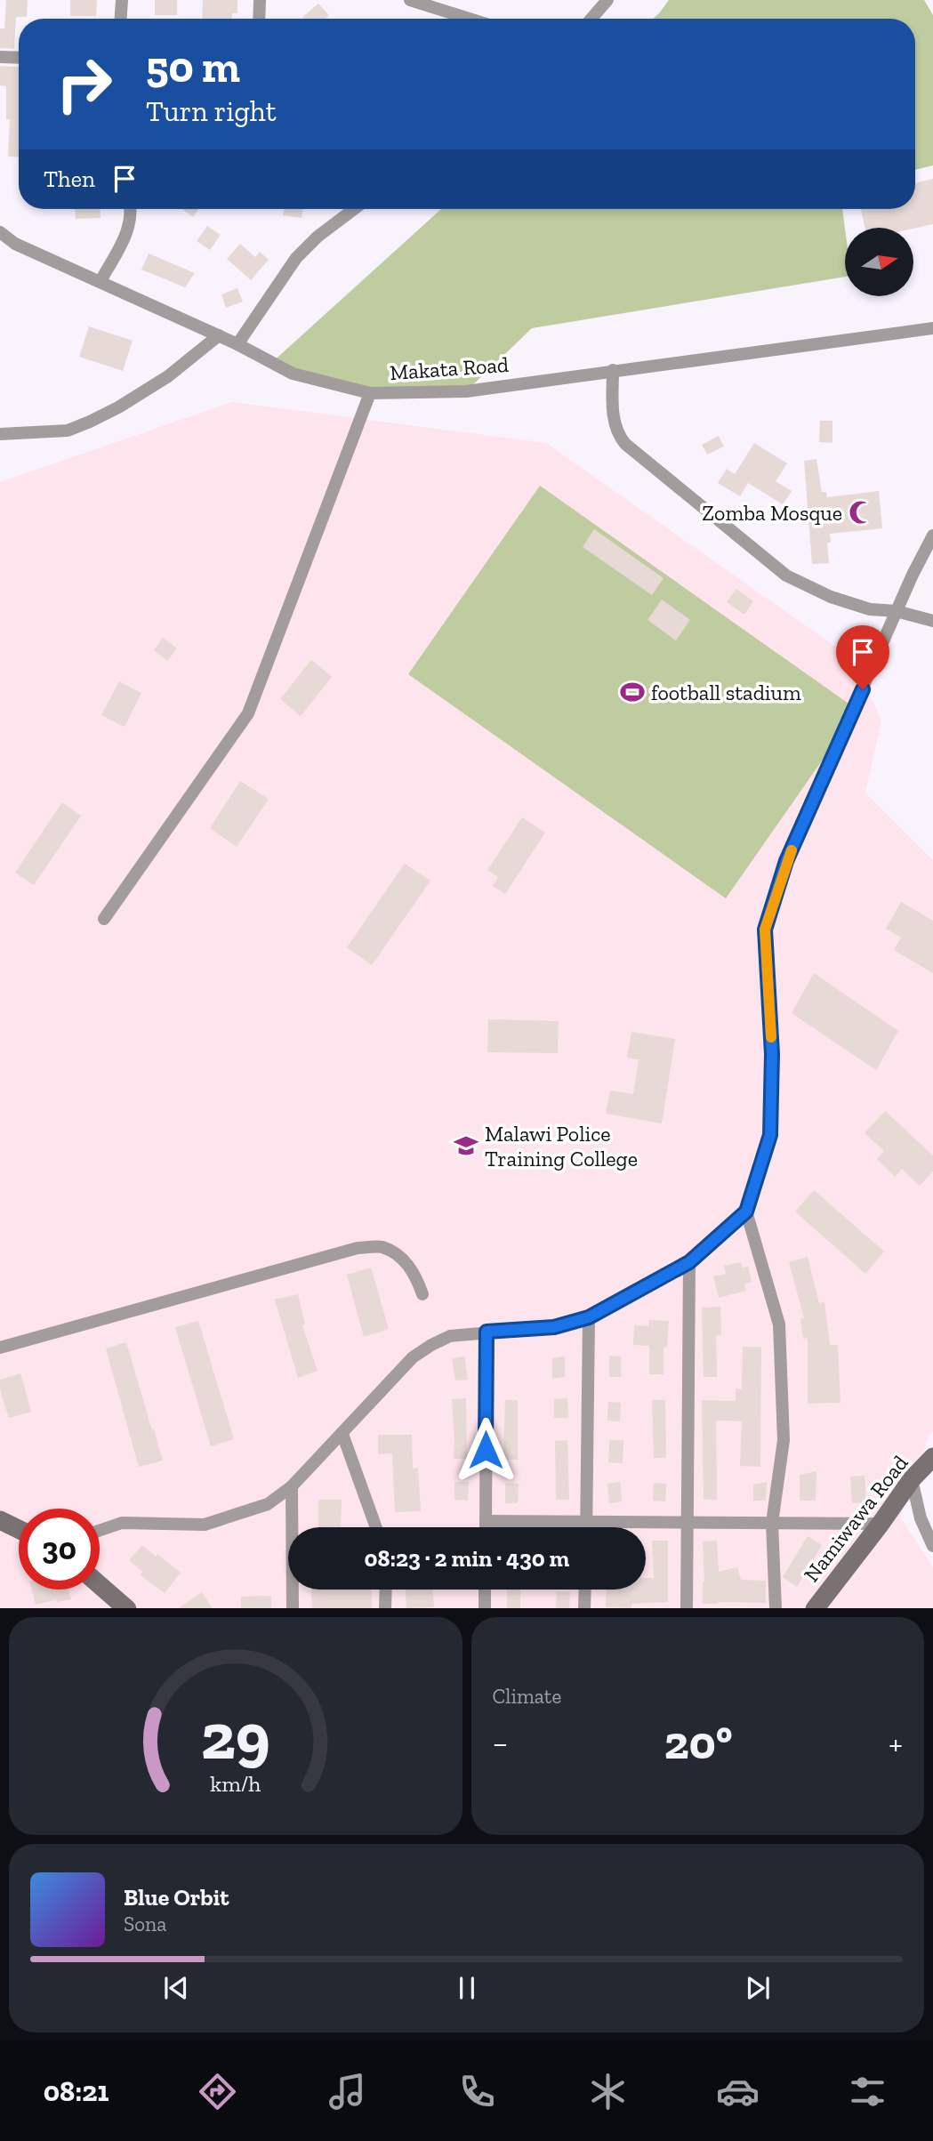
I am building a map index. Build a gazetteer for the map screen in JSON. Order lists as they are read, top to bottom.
{
  "streets": {
    "street": ["Makata Road", "Namiwawa Road"]
  },
  "places": {
    "mosque": ["Zomba Mosque"],
    "sports": ["football stadium"],
    "school or university": ["Malawi Police Training College"]
  },
  "north": "right",
  "page": {
    "turn": ["50 m", "Turn right"],
    "then": "Then",
    "limit": "30",
    "trip": "08:23 · 2 min · 430 m",
    "tile": "Climate",
    "heat": ["−", "20°", "+"],
    "song": ["Blue Orbit", "Sona"],
    "tabs": "08:21",
    "gauge": ["29", "km/h"]
  }
}
